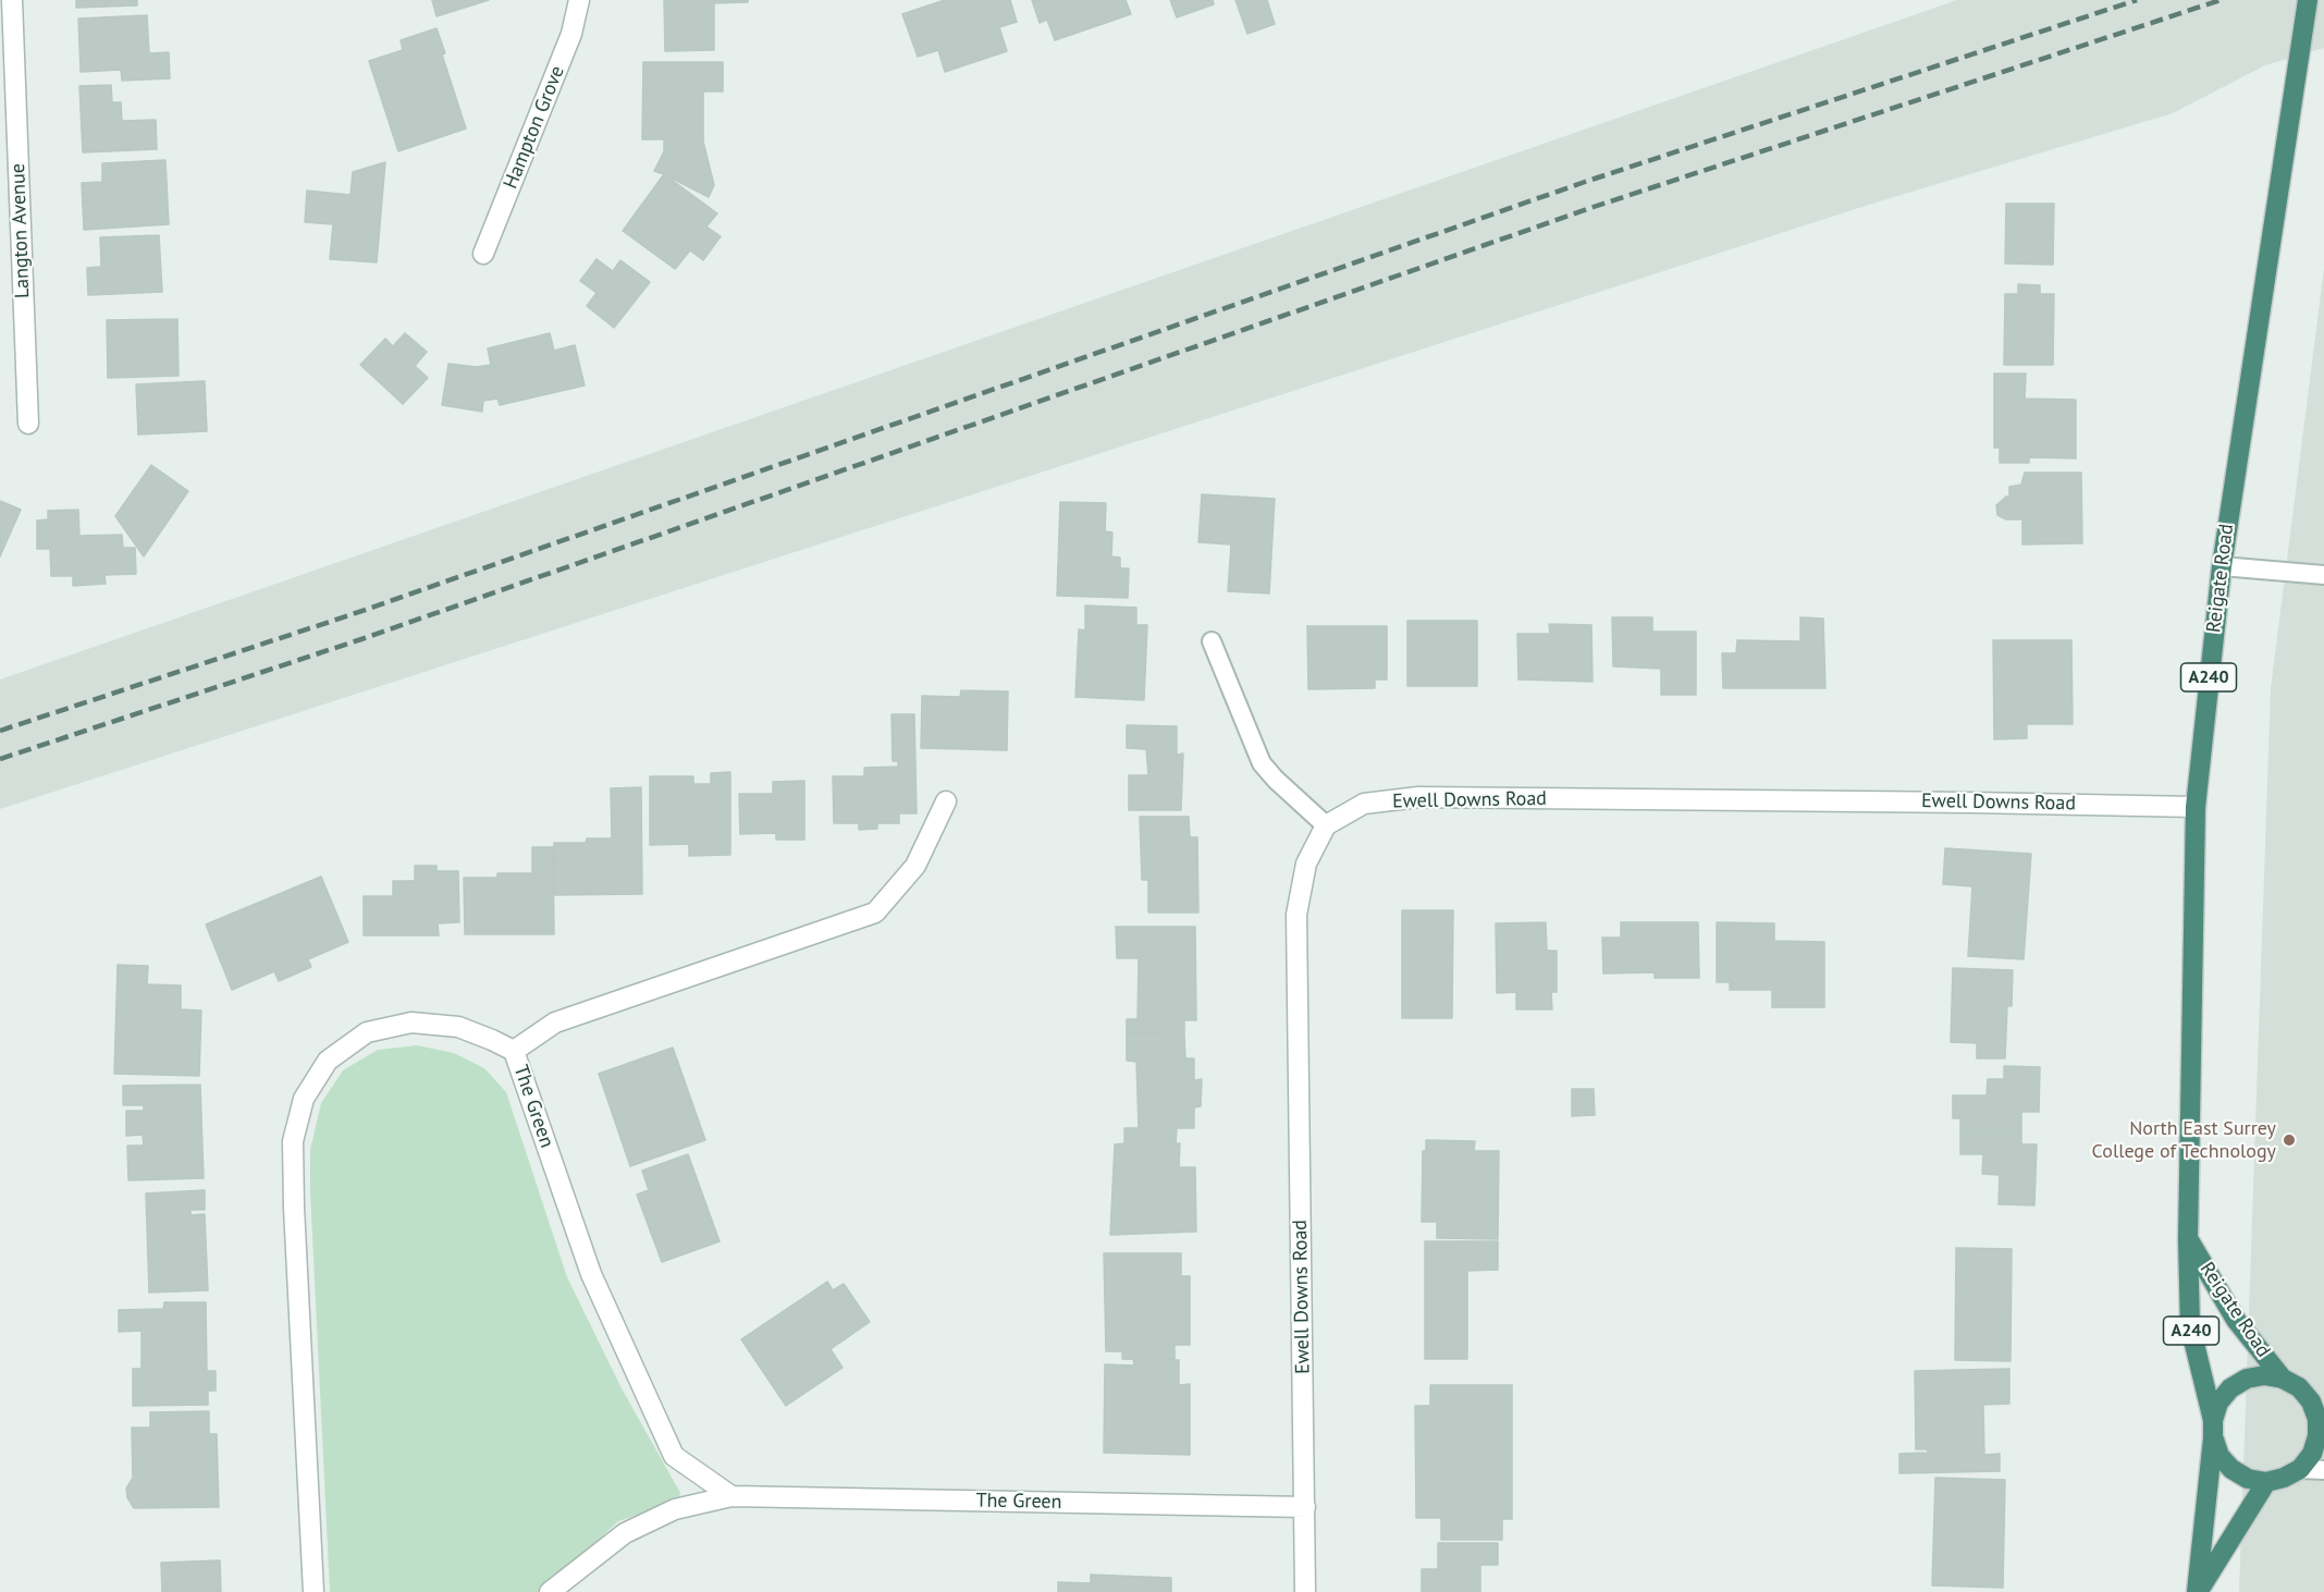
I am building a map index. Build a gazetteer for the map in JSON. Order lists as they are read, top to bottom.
{
  "streets": {
    "highway": ["Reigate Road", "A240"],
    "street": [
      "Hampton Grove",
      "Langton Avenue",
      "Ewell Downs Road",
      "The Green"
    ]
  },
  "crossings": [
    ["Reigate Road", "Ewell Downs Road"],
    ["Ewell Downs Road", "The Green"]
  ],
  "places": ["North East Surrey College of Technology"]
}
